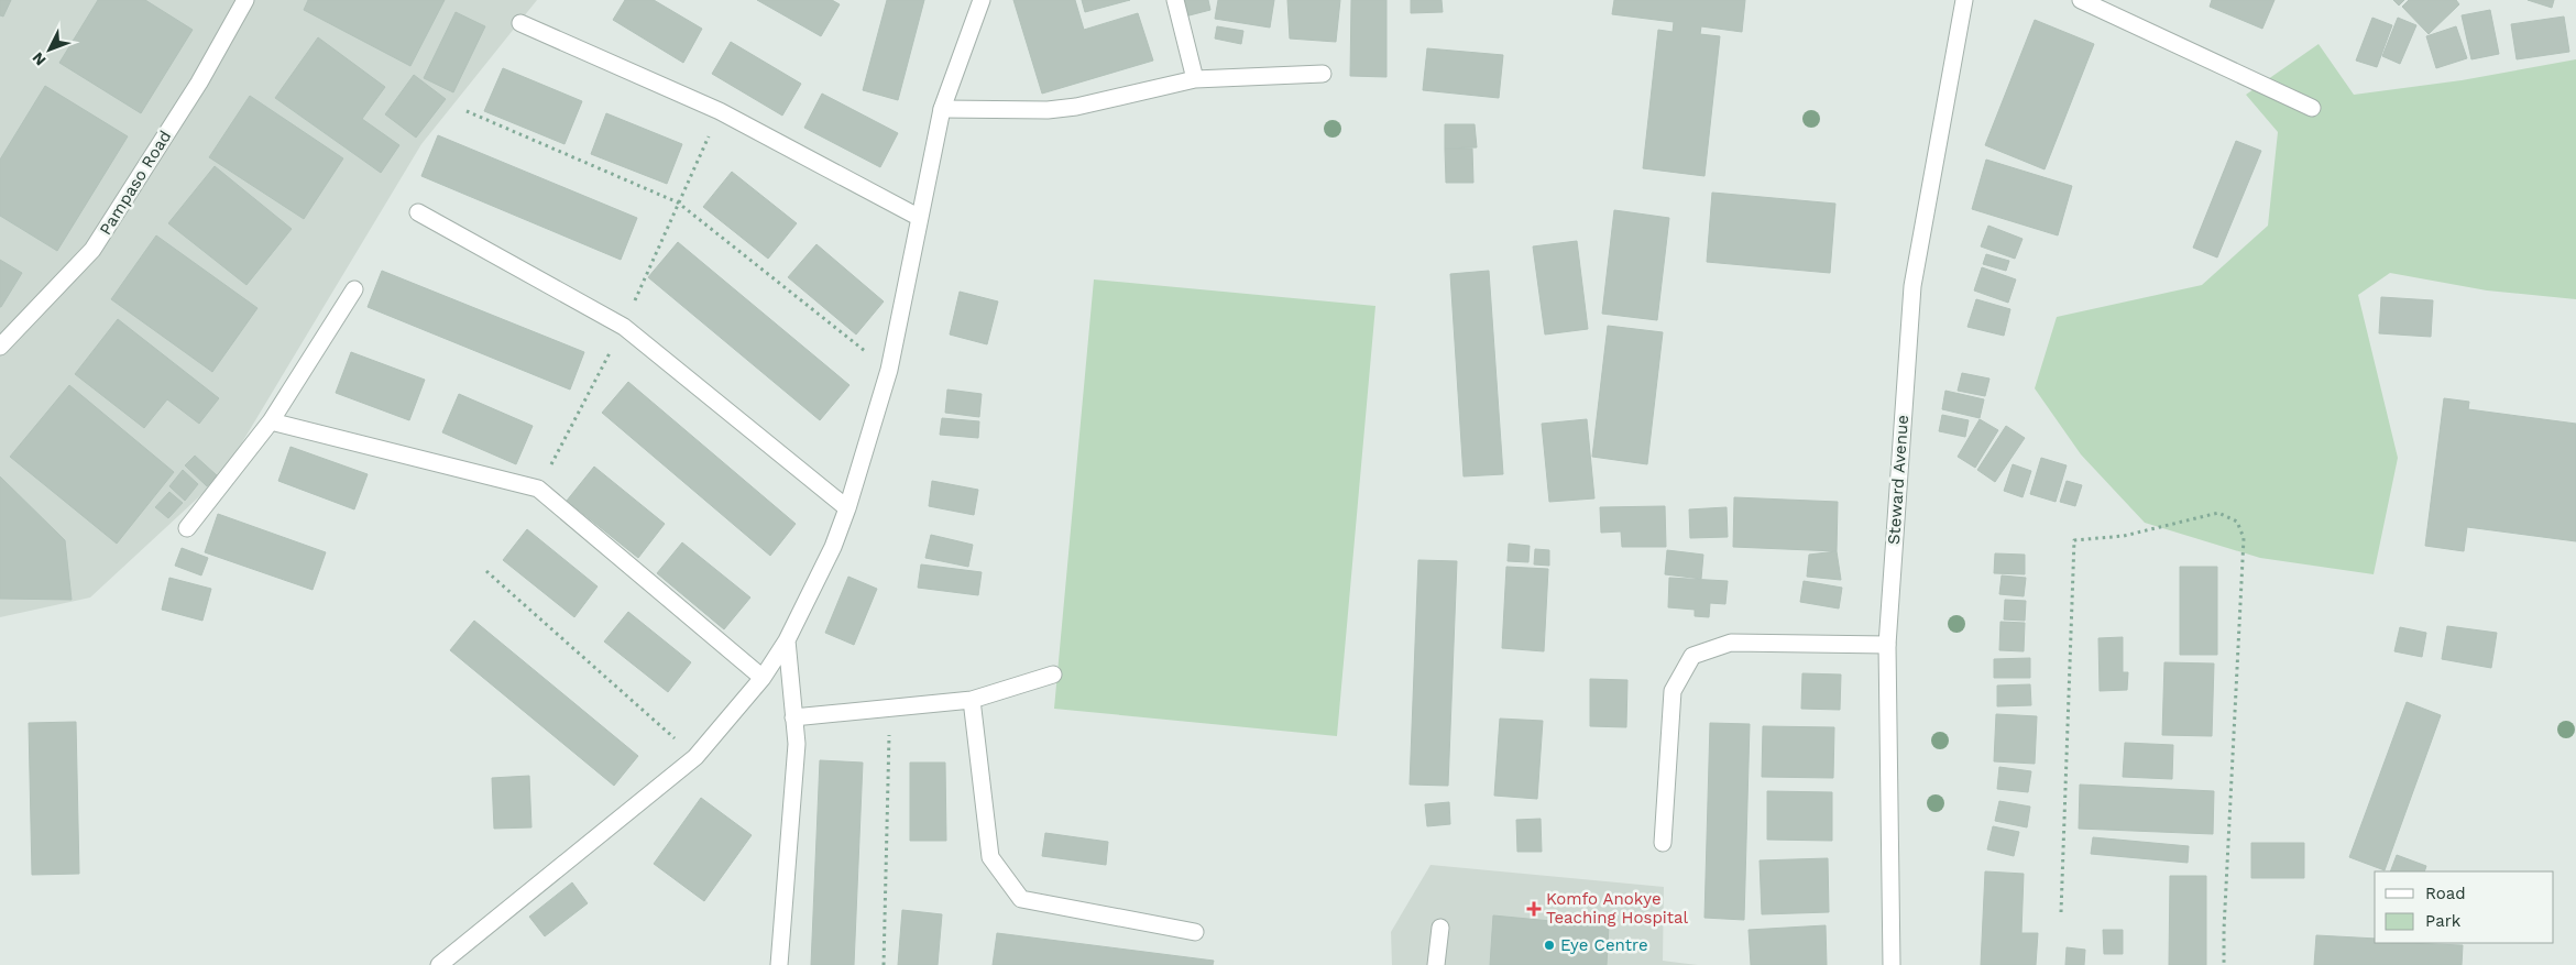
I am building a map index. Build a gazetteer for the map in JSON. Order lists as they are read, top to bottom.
{
  "streets": {
    "street": ["Pampaso Road", "Steward Avenue"]
  },
  "places": {
    "health": ["Komfo Anokye Teaching Hospital"],
    "other": ["Eye Centre"]
  },
  "legend": ["Road", "Park"],
  "north": "bottom left"
}
